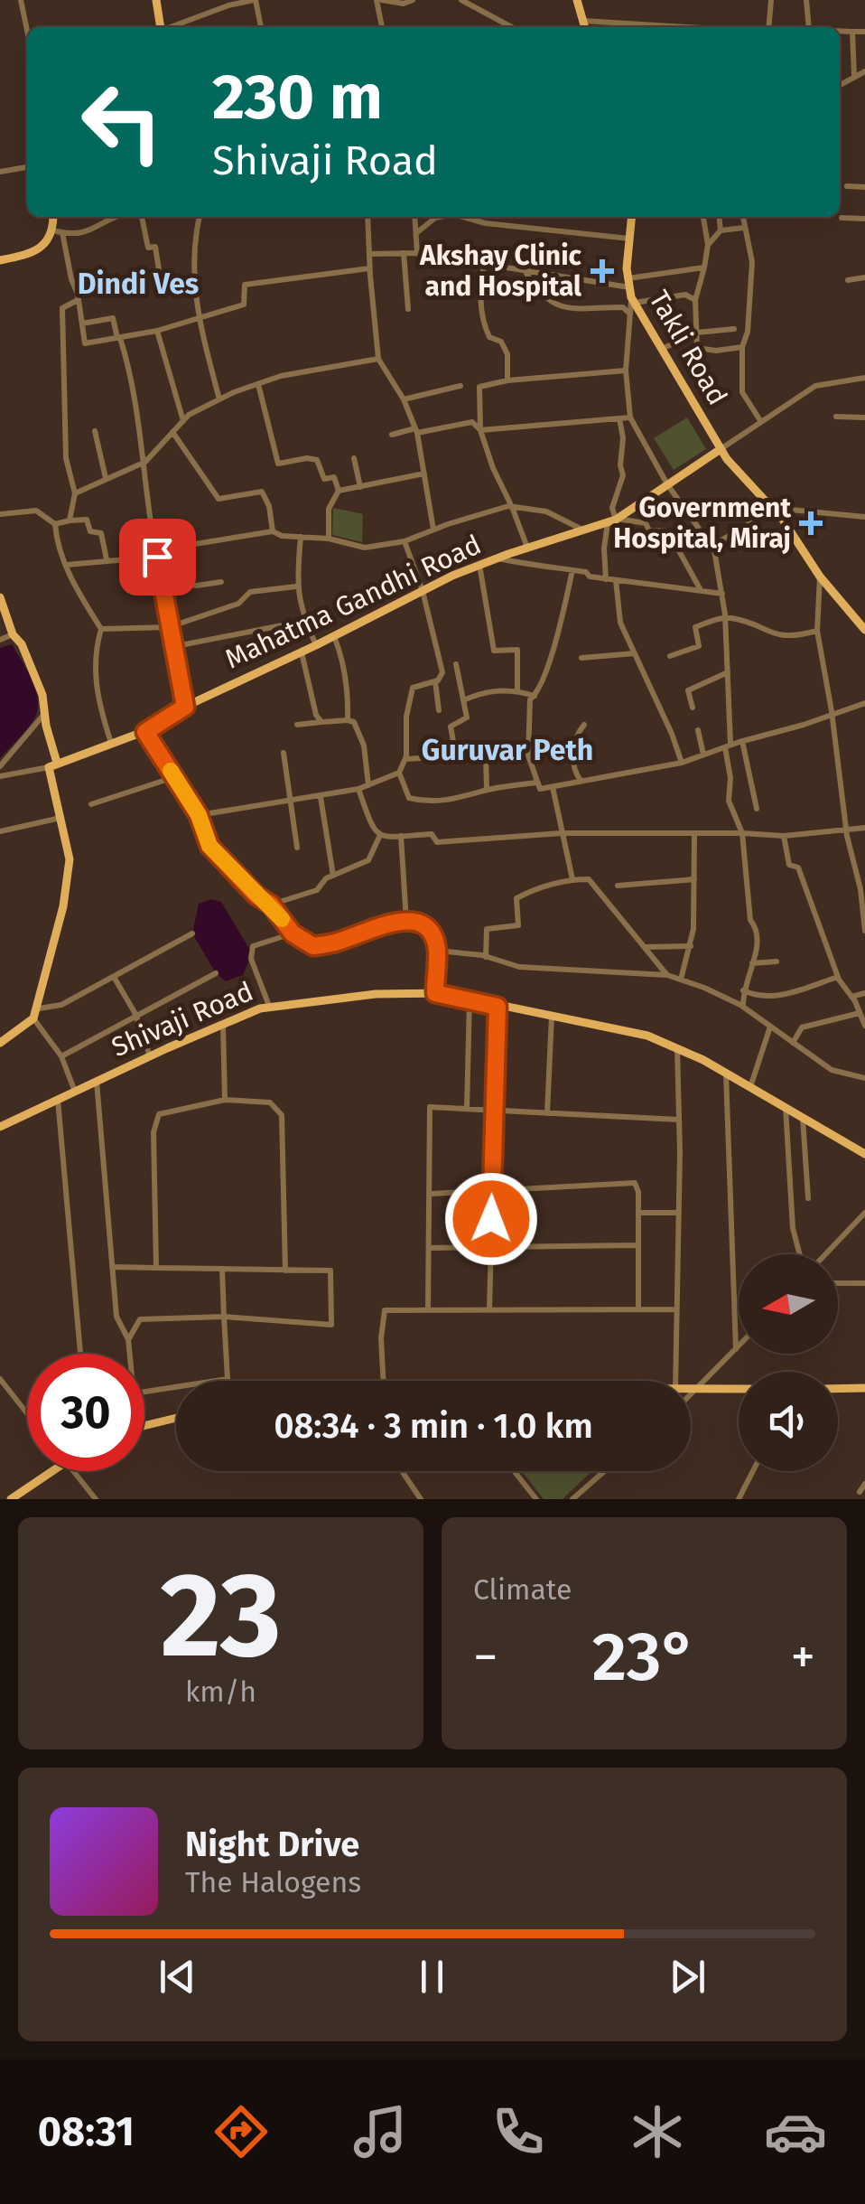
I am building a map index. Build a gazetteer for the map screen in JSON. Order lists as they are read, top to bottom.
{
  "streets": {
    "main road": ["Takli Road", "Mahatma Gandhi Road", "Shivaji Road"]
  },
  "crossings": [
    ["Takli Road", "Mahatma Gandhi Road"]
  ],
  "districts": ["Dindi Ves", "Guruvar Peth"],
  "places": {
    "health": ["Akshay Clinic and Hospital", "Government Hospital, Miraj"]
  },
  "north": "left",
  "page": {
    "turn": ["230 m", "Shivaji Road"],
    "limit": "30",
    "trip": "08:34 · 3 min · 1.0 km",
    "tile": [
      ["23", "km/h"],
      "Climate"
    ],
    "heat": ["−", "23°", "+"],
    "song": ["Night Drive", "The Halogens"],
    "tabs": "08:31"
  }
}
